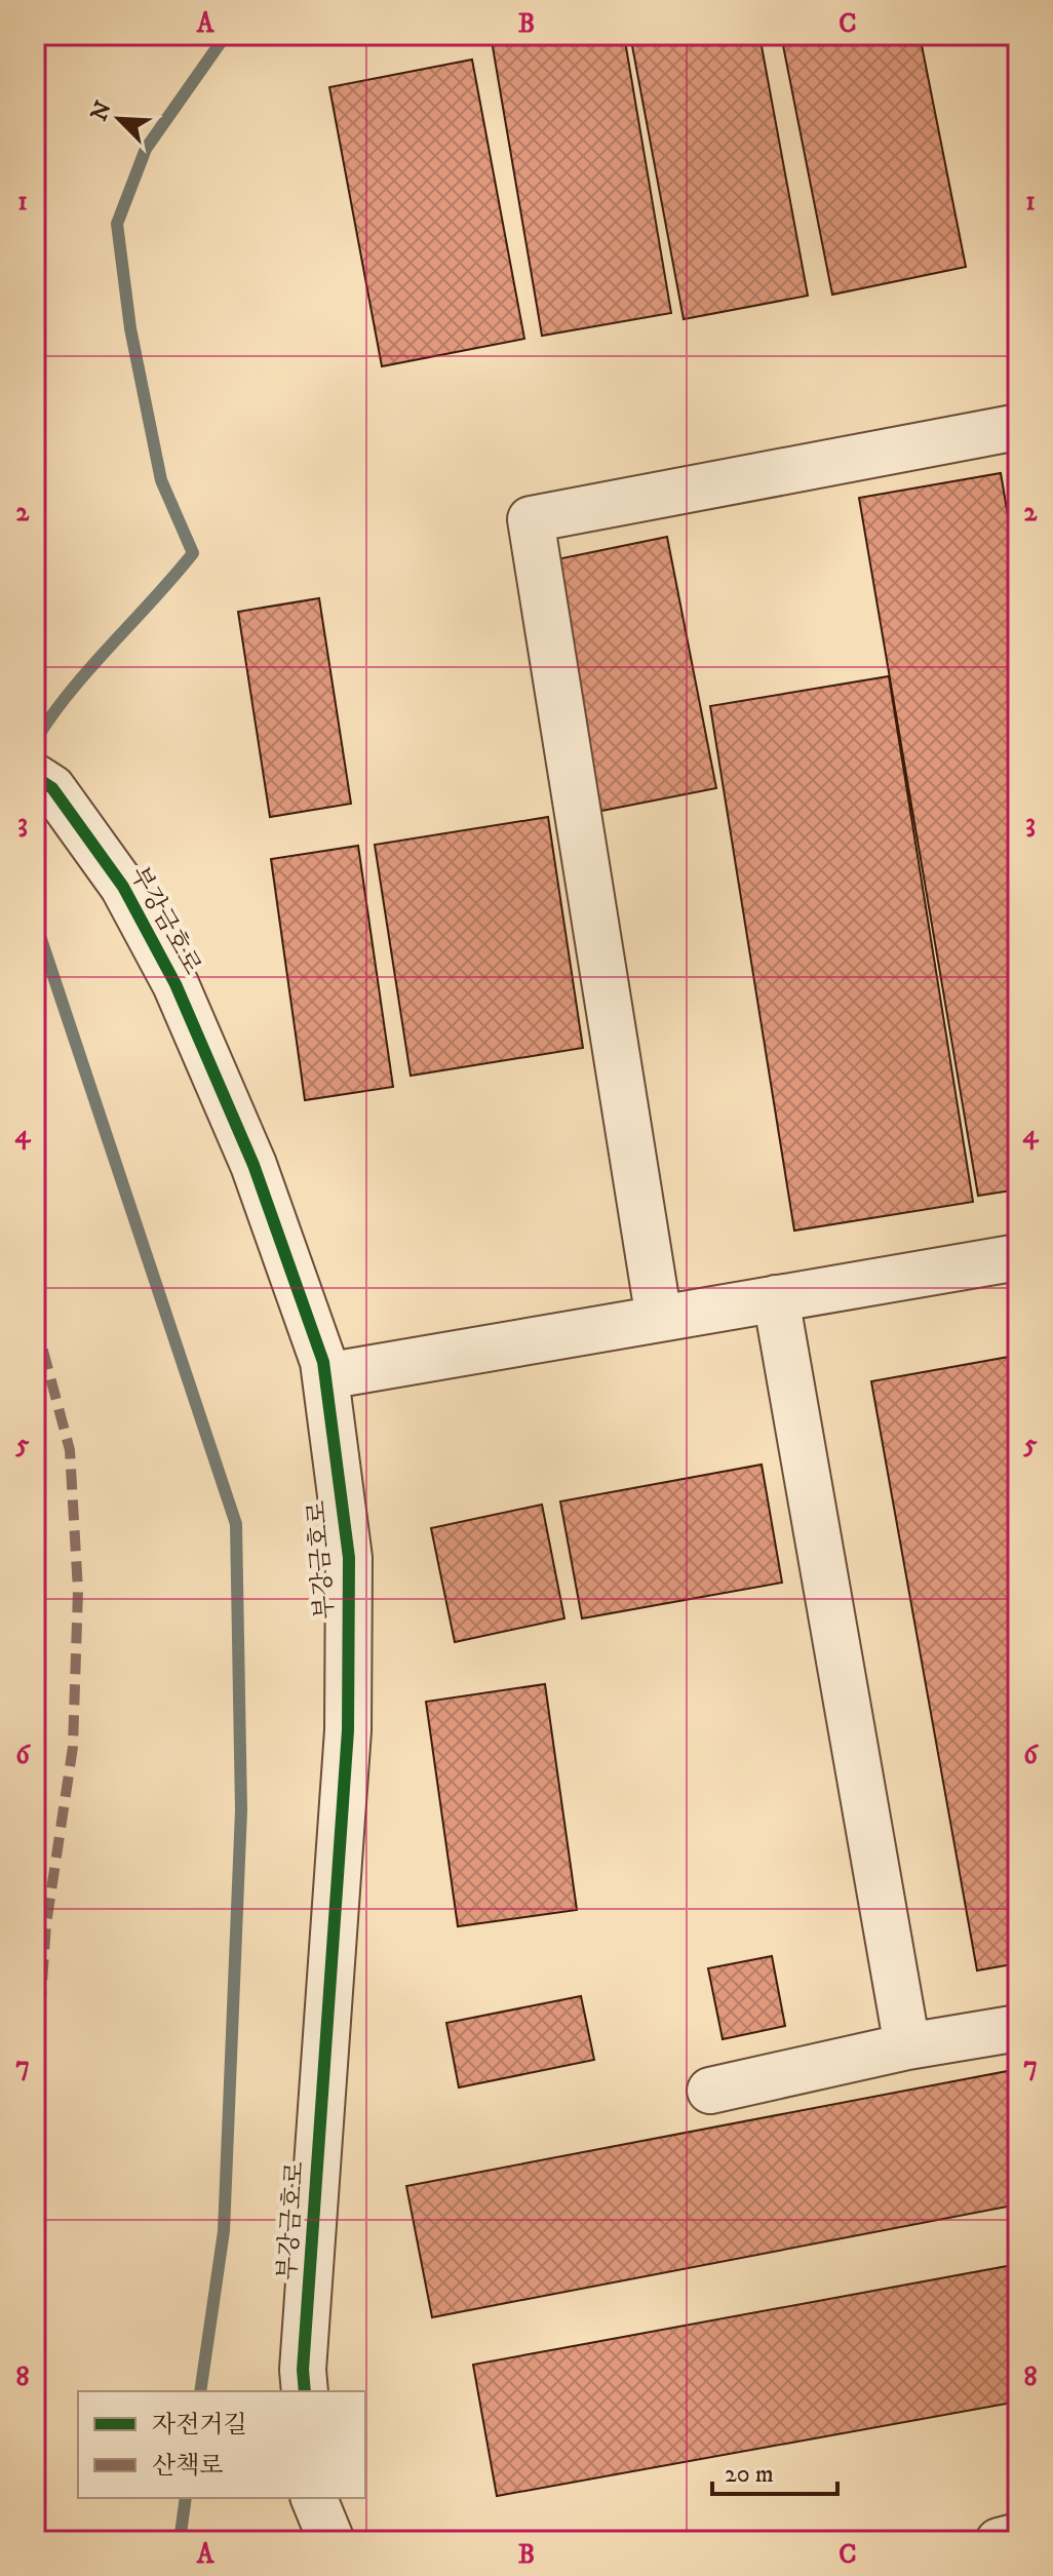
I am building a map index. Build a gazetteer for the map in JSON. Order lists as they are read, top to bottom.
{
  "streets": {
    "street": ["부강금호로"]
  },
  "legend": ["자전거길", "산책로"],
  "scale_bar": "20 m",
  "north": "top left",
  "grid": {
    "columns": ["A", "B", "C"],
    "rows": [
      "1",
      "2",
      "3",
      "4",
      "5",
      "6",
      "7",
      "8"
    ]
  }
}
